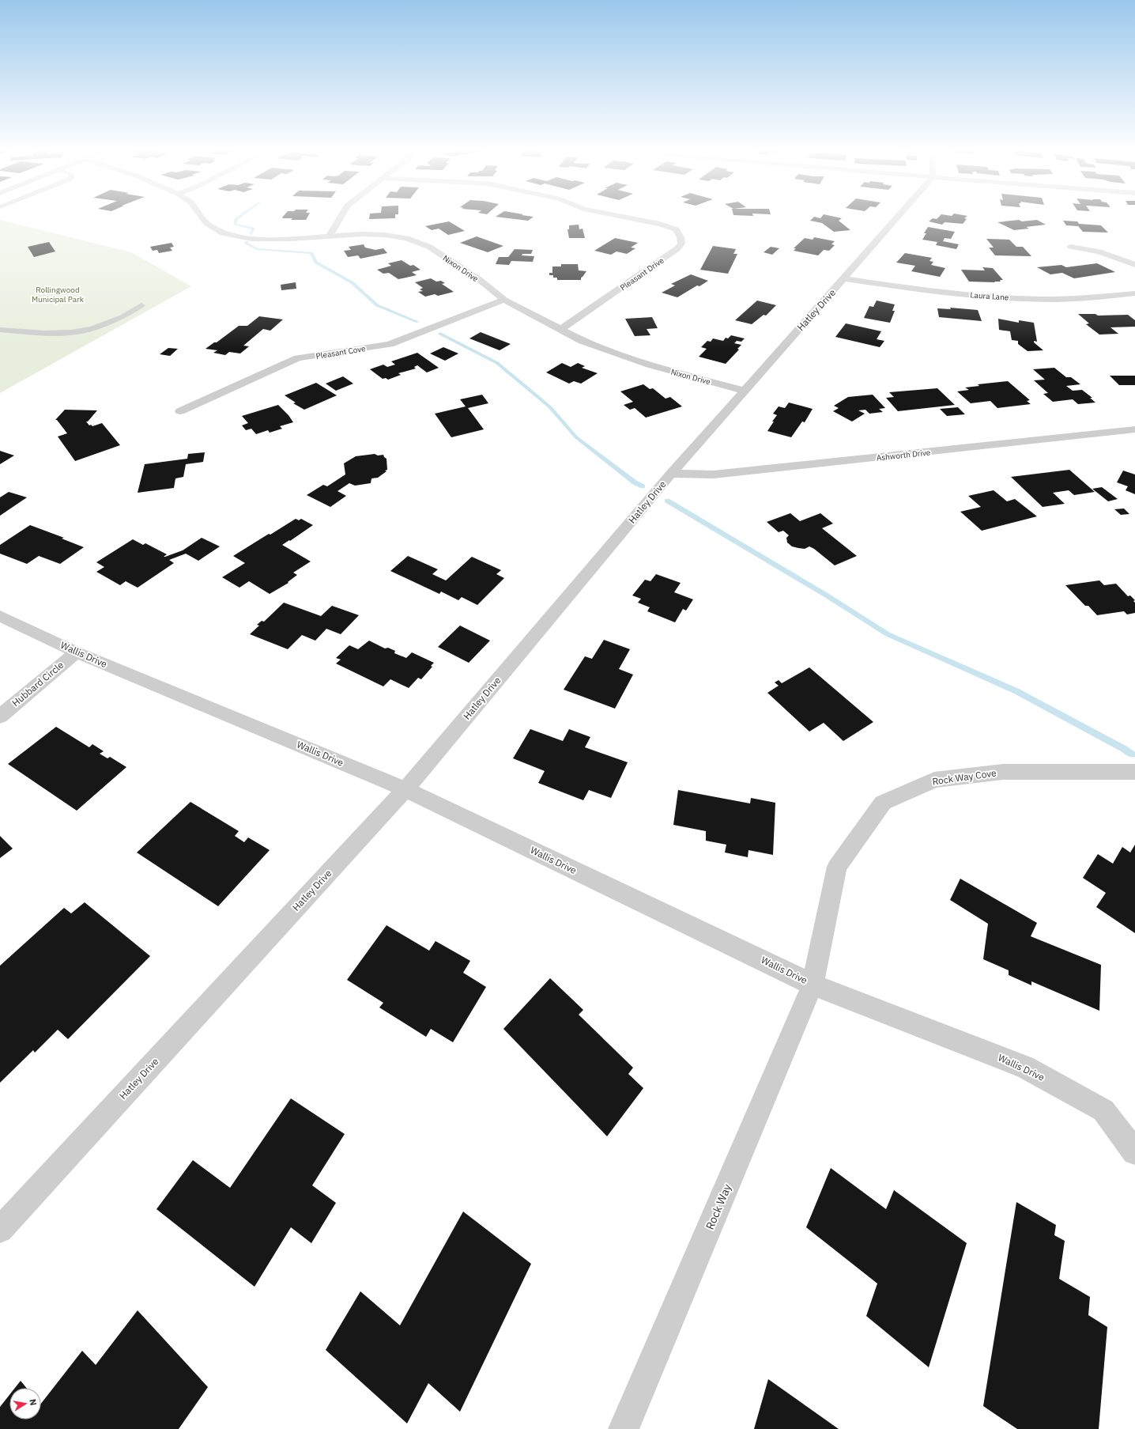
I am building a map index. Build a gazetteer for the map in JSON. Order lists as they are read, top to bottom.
{
  "streets": {
    "street": [
      "Nixon Drive",
      "Pleasant Drive",
      "Laura Lane",
      "Hatley Drive",
      "Pleasant Cove",
      "Ashworth Drive",
      "Wallis Drive",
      "Hubbard Circle",
      "Rock Way Cove",
      "Rock Way"
    ]
  },
  "crossings": [
    ["Nixon Drive", "Pleasant Drive"],
    ["Nixon Drive", "Hatley Drive"],
    ["Nixon Drive", "Pleasant Cove"],
    ["Laura Lane", "Hatley Drive"],
    ["Hatley Drive", "Ashworth Drive"],
    ["Hatley Drive", "Wallis Drive"],
    ["Wallis Drive", "Hubbard Circle"],
    ["Wallis Drive", "Rock Way Cove"],
    ["Wallis Drive", "Rock Way"],
    ["Rock Way Cove", "Rock Way"]
  ],
  "parks": ["Rollingwood Municipal Park"],
  "north": "right"
}
